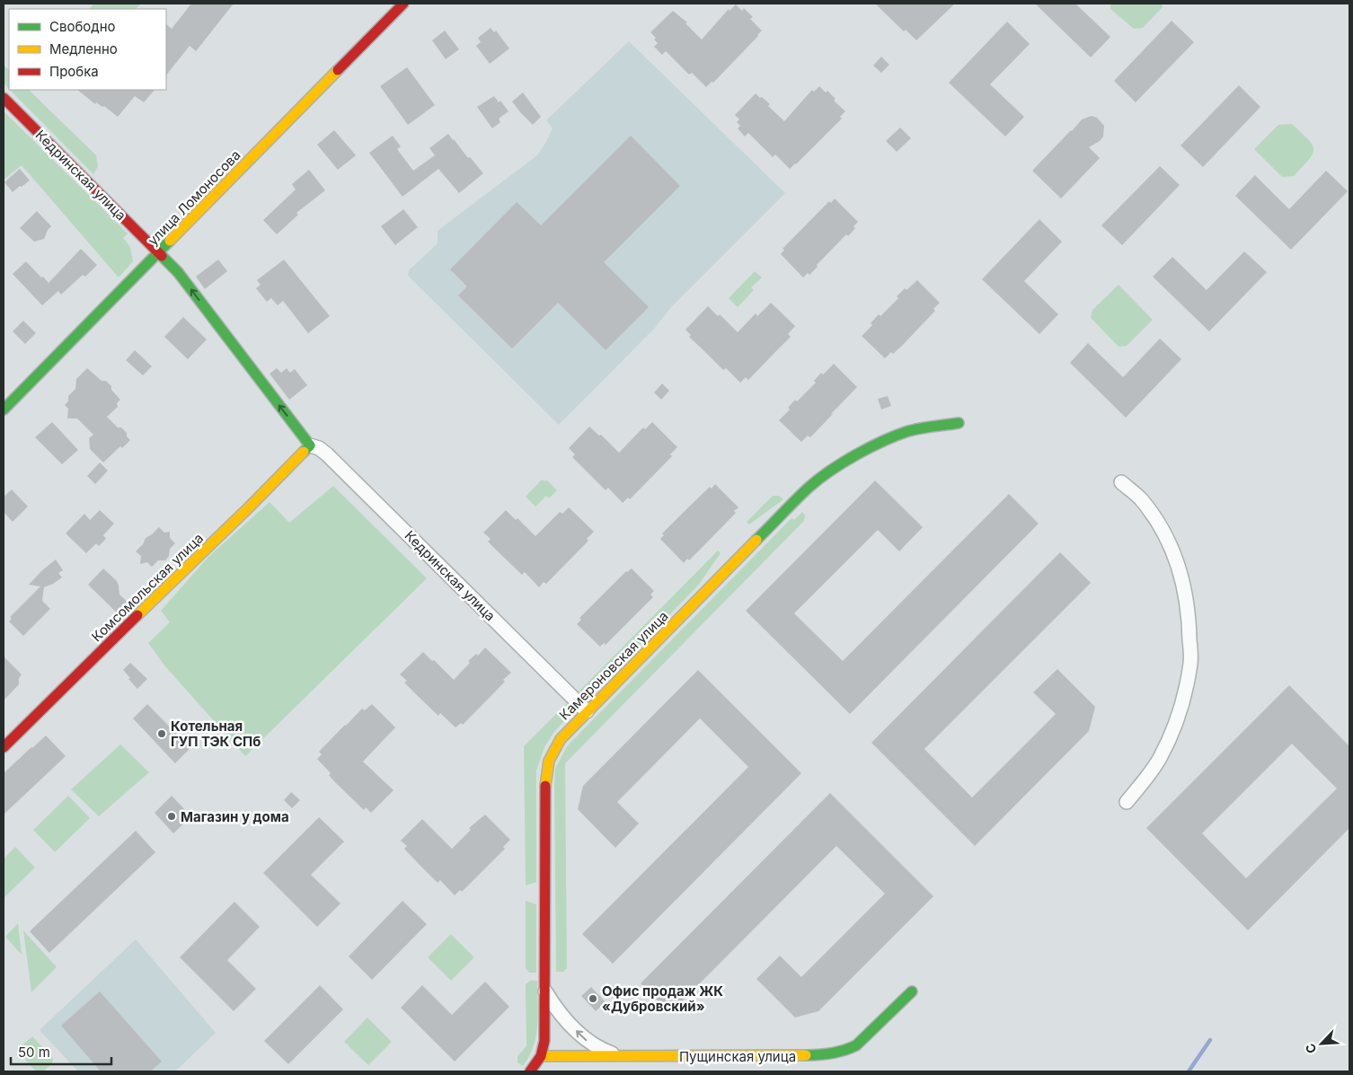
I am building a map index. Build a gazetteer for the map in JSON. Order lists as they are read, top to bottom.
{
  "streets": {
    "street": [
      "Кедринская улица",
      "улица Ломоносова",
      "Комсомольская улица",
      "Камероновская улица",
      "Пущинская улица"
    ]
  },
  "crossings": [
    ["Кедринская улица", "улица Ломоносова"],
    ["Кедринская улица", "Комсомольская улица"],
    ["Кедринская улица", "Камероновская улица"],
    ["Камероновская улица", "Пущинская улица"]
  ],
  "places": ["Котельная ГУП ТЭК СПб", "Магазин у дома", "Офис продаж ЖК «Дубровский»"],
  "legend": ["Свободно", "Медленно", "Пробка"],
  "scale_bar": "50 m",
  "north": "bottom left"
}
